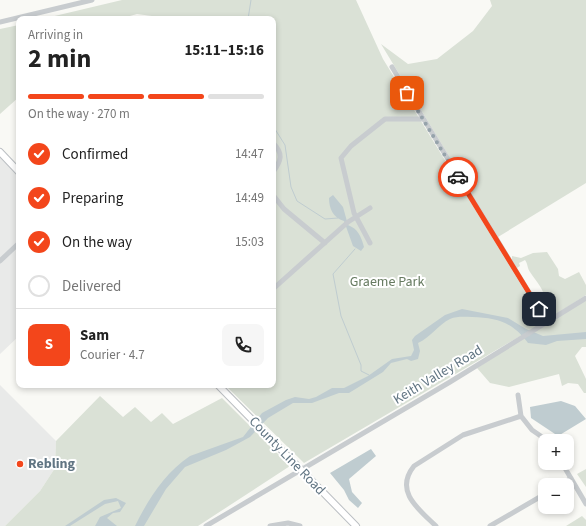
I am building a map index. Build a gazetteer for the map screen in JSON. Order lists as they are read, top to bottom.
{
  "streets": {
    "main road": ["County Line Road"],
    "street": ["Keith Valley Road"]
  },
  "crossings": [
    ["Keith Valley Road", "County Line Road"]
  ],
  "parks": ["Graeme Park"],
  "places": ["Rebling"],
  "page": {
    "heading": ["2 min", "Arriving in", "15:11–15:16"],
    "panel": ["Sam", "Courier · 4.7"],
    "bar": "On the way · 270 m",
    "list": [
      ["Confirmed", "14:47"],
      ["Preparing", "14:49"],
      ["On the way", "15:03"],
      "Delivered"
    ],
    "round": "S",
    "map_buttons": ["+", "−"]
  }
}
